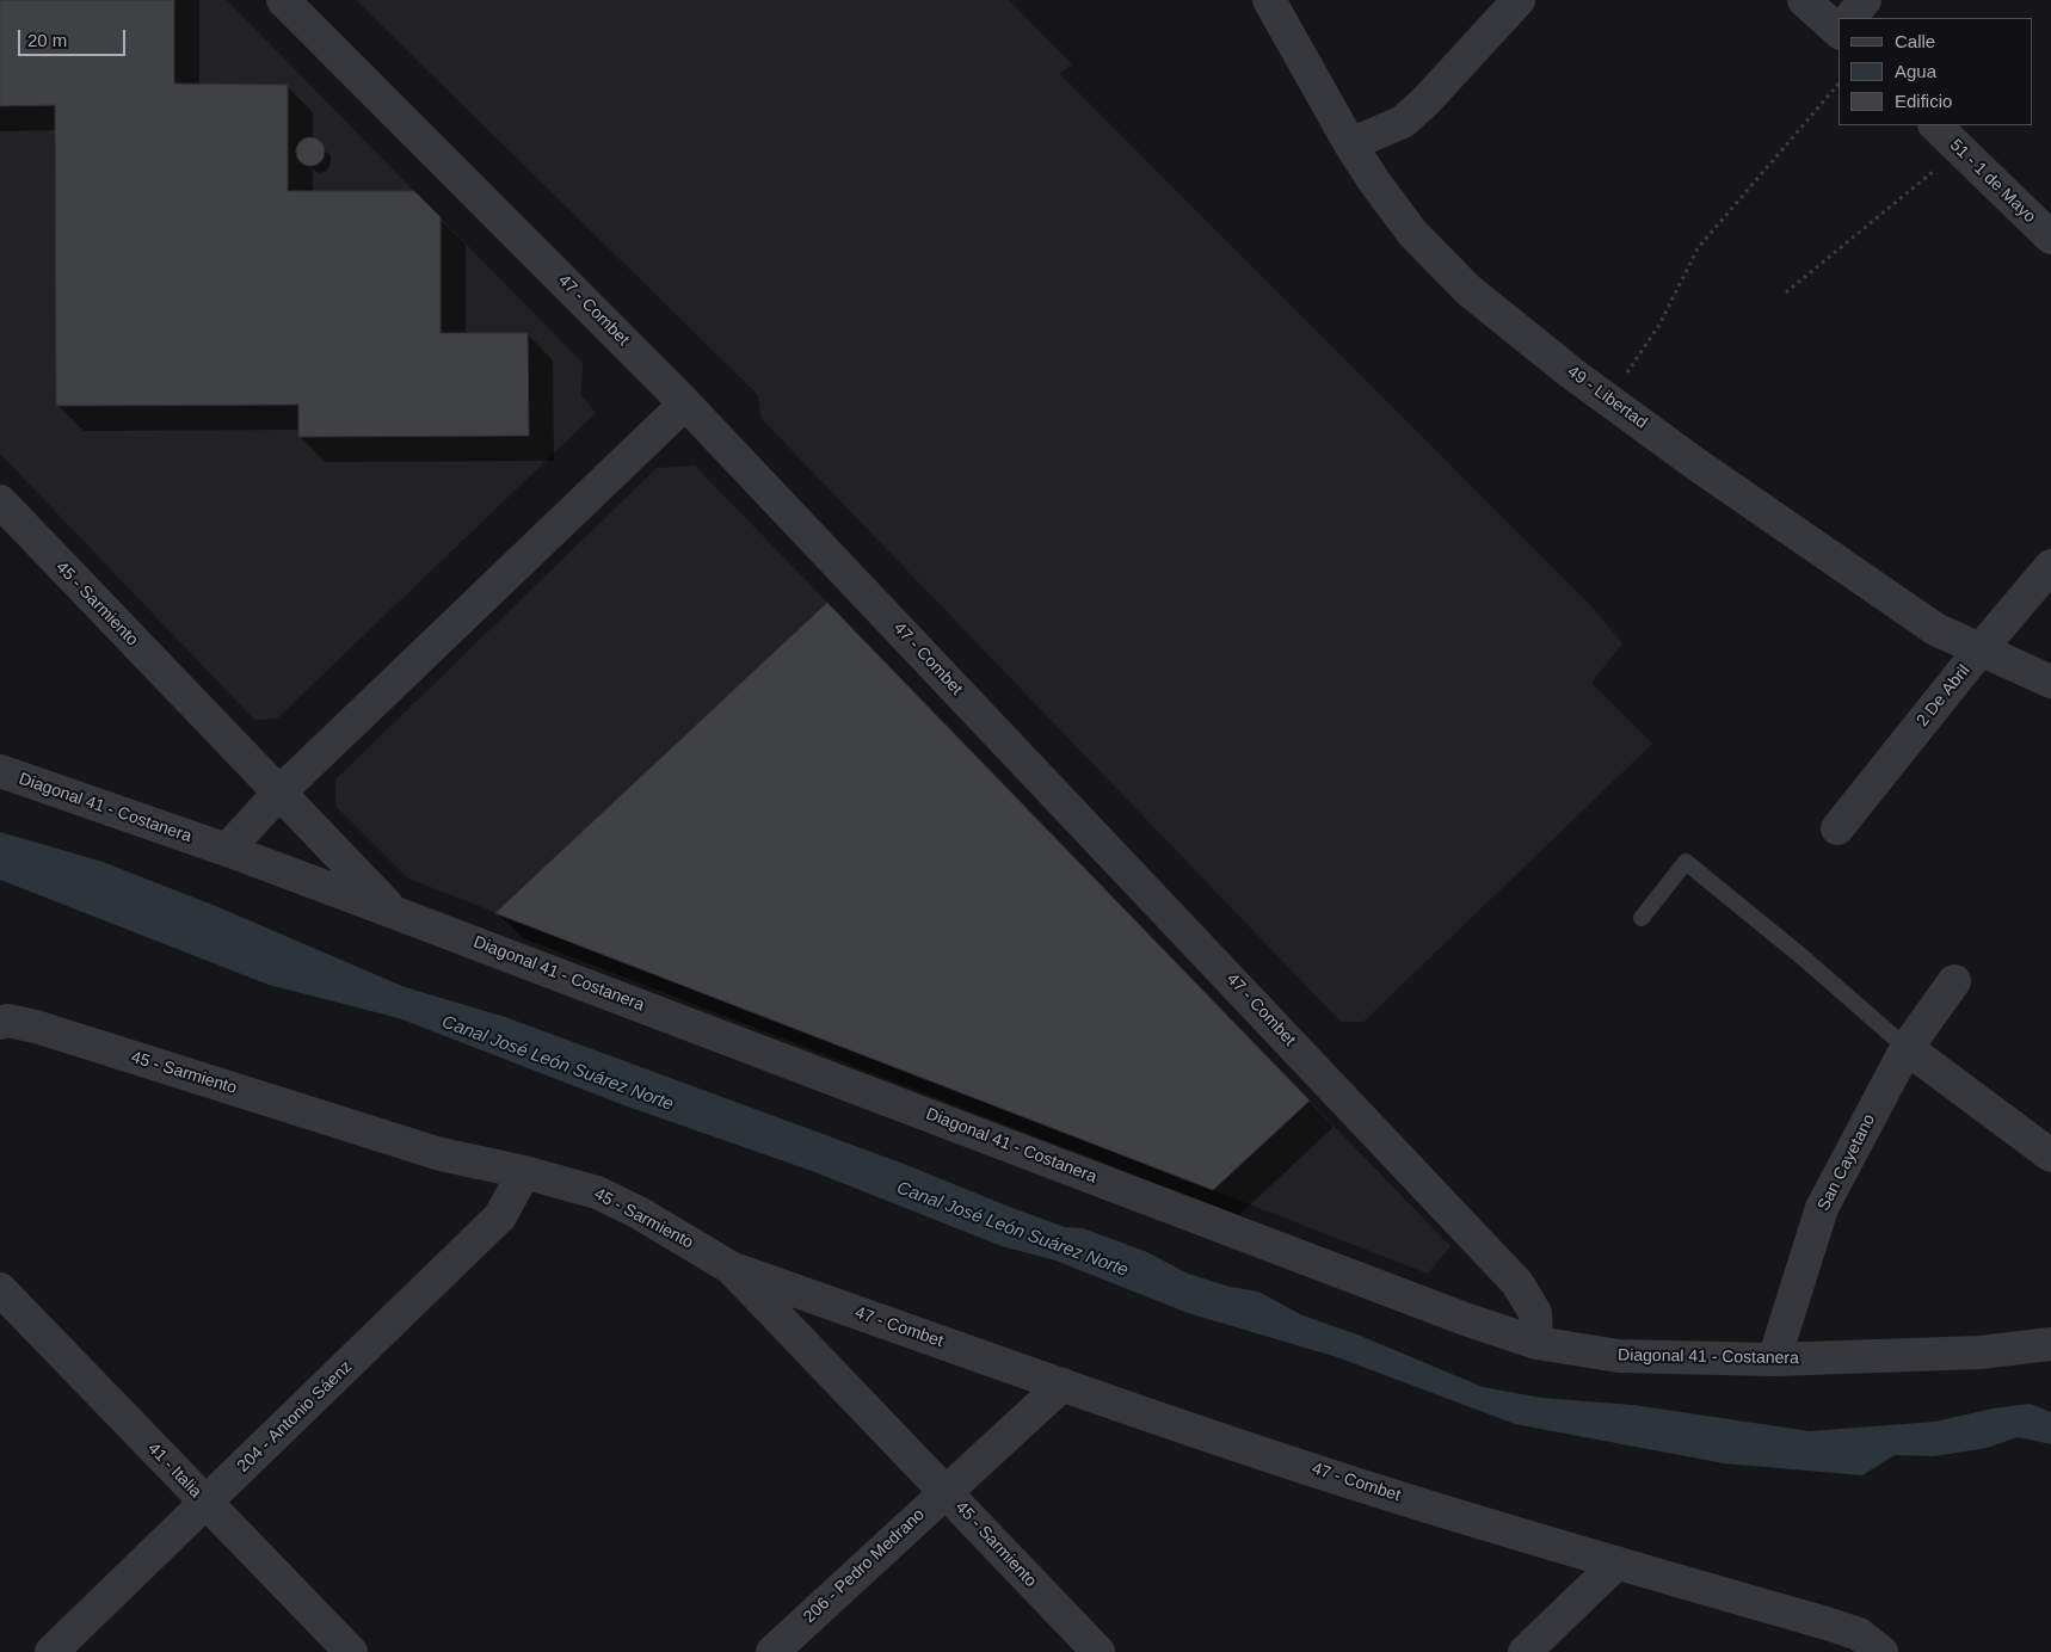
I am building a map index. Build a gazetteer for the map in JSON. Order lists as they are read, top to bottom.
{
  "streets": {
    "street": [
      "51 - 1 de Mayo",
      "47 - Combet",
      "49 - Libertad",
      "45 - Sarmiento",
      "2 De Abril",
      "Diagonal 41 - Costanera",
      "San Cayetano",
      "204 - Antonio Sáenz",
      "41 - Italia",
      "206 - Pedro Medrano"
    ]
  },
  "crossings": [
    ["47 - Combet", "45 - Sarmiento"],
    ["47 - Combet", "Diagonal 41 - Costanera"],
    ["47 - Combet", "206 - Pedro Medrano"],
    ["49 - Libertad", "2 De Abril"],
    ["45 - Sarmiento", "Diagonal 41 - Costanera"],
    ["45 - Sarmiento", "204 - Antonio Sáenz"],
    ["45 - Sarmiento", "206 - Pedro Medrano"],
    ["Diagonal 41 - Costanera", "San Cayetano"],
    ["204 - Antonio Sáenz", "41 - Italia"]
  ],
  "water": ["Canal José León Suárez Norte"],
  "legend": ["Calle", "Agua", "Edificio"],
  "scale_bar": "20 m"
}
